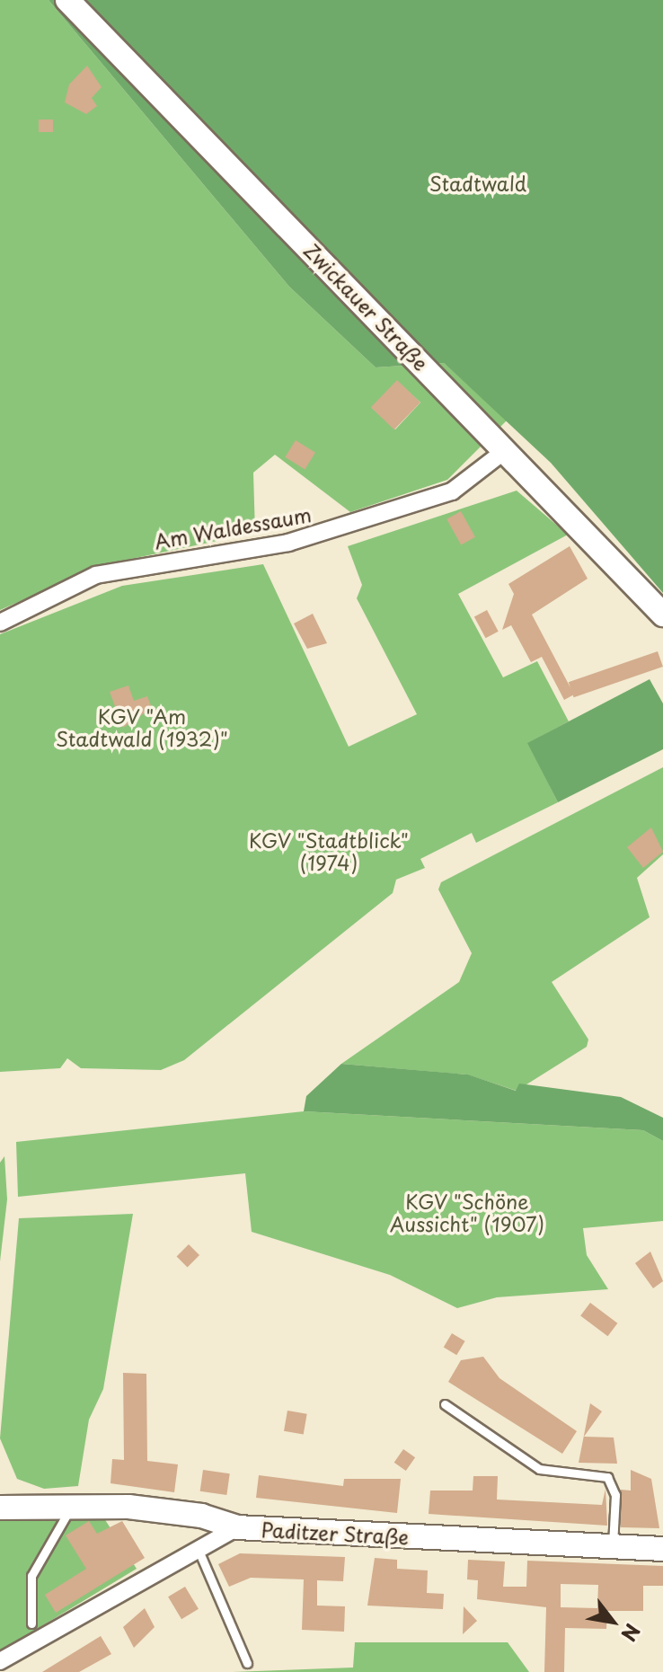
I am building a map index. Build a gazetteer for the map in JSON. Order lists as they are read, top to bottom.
{
  "streets": {
    "street": ["Zwickauer Straße", "Am Waldessaum", "Paditzer Straße"]
  },
  "crossings": [
    ["Zwickauer Straße", "Am Waldessaum"]
  ],
  "parks": [
    "Stadtwald",
    "KGV \"Am Stadtwald (1932)\"",
    "KGV \"Stadtblick\" (1974)",
    "KGV \"Schöne Aussicht\" (1907)"
  ],
  "north": "bottom right"
}
